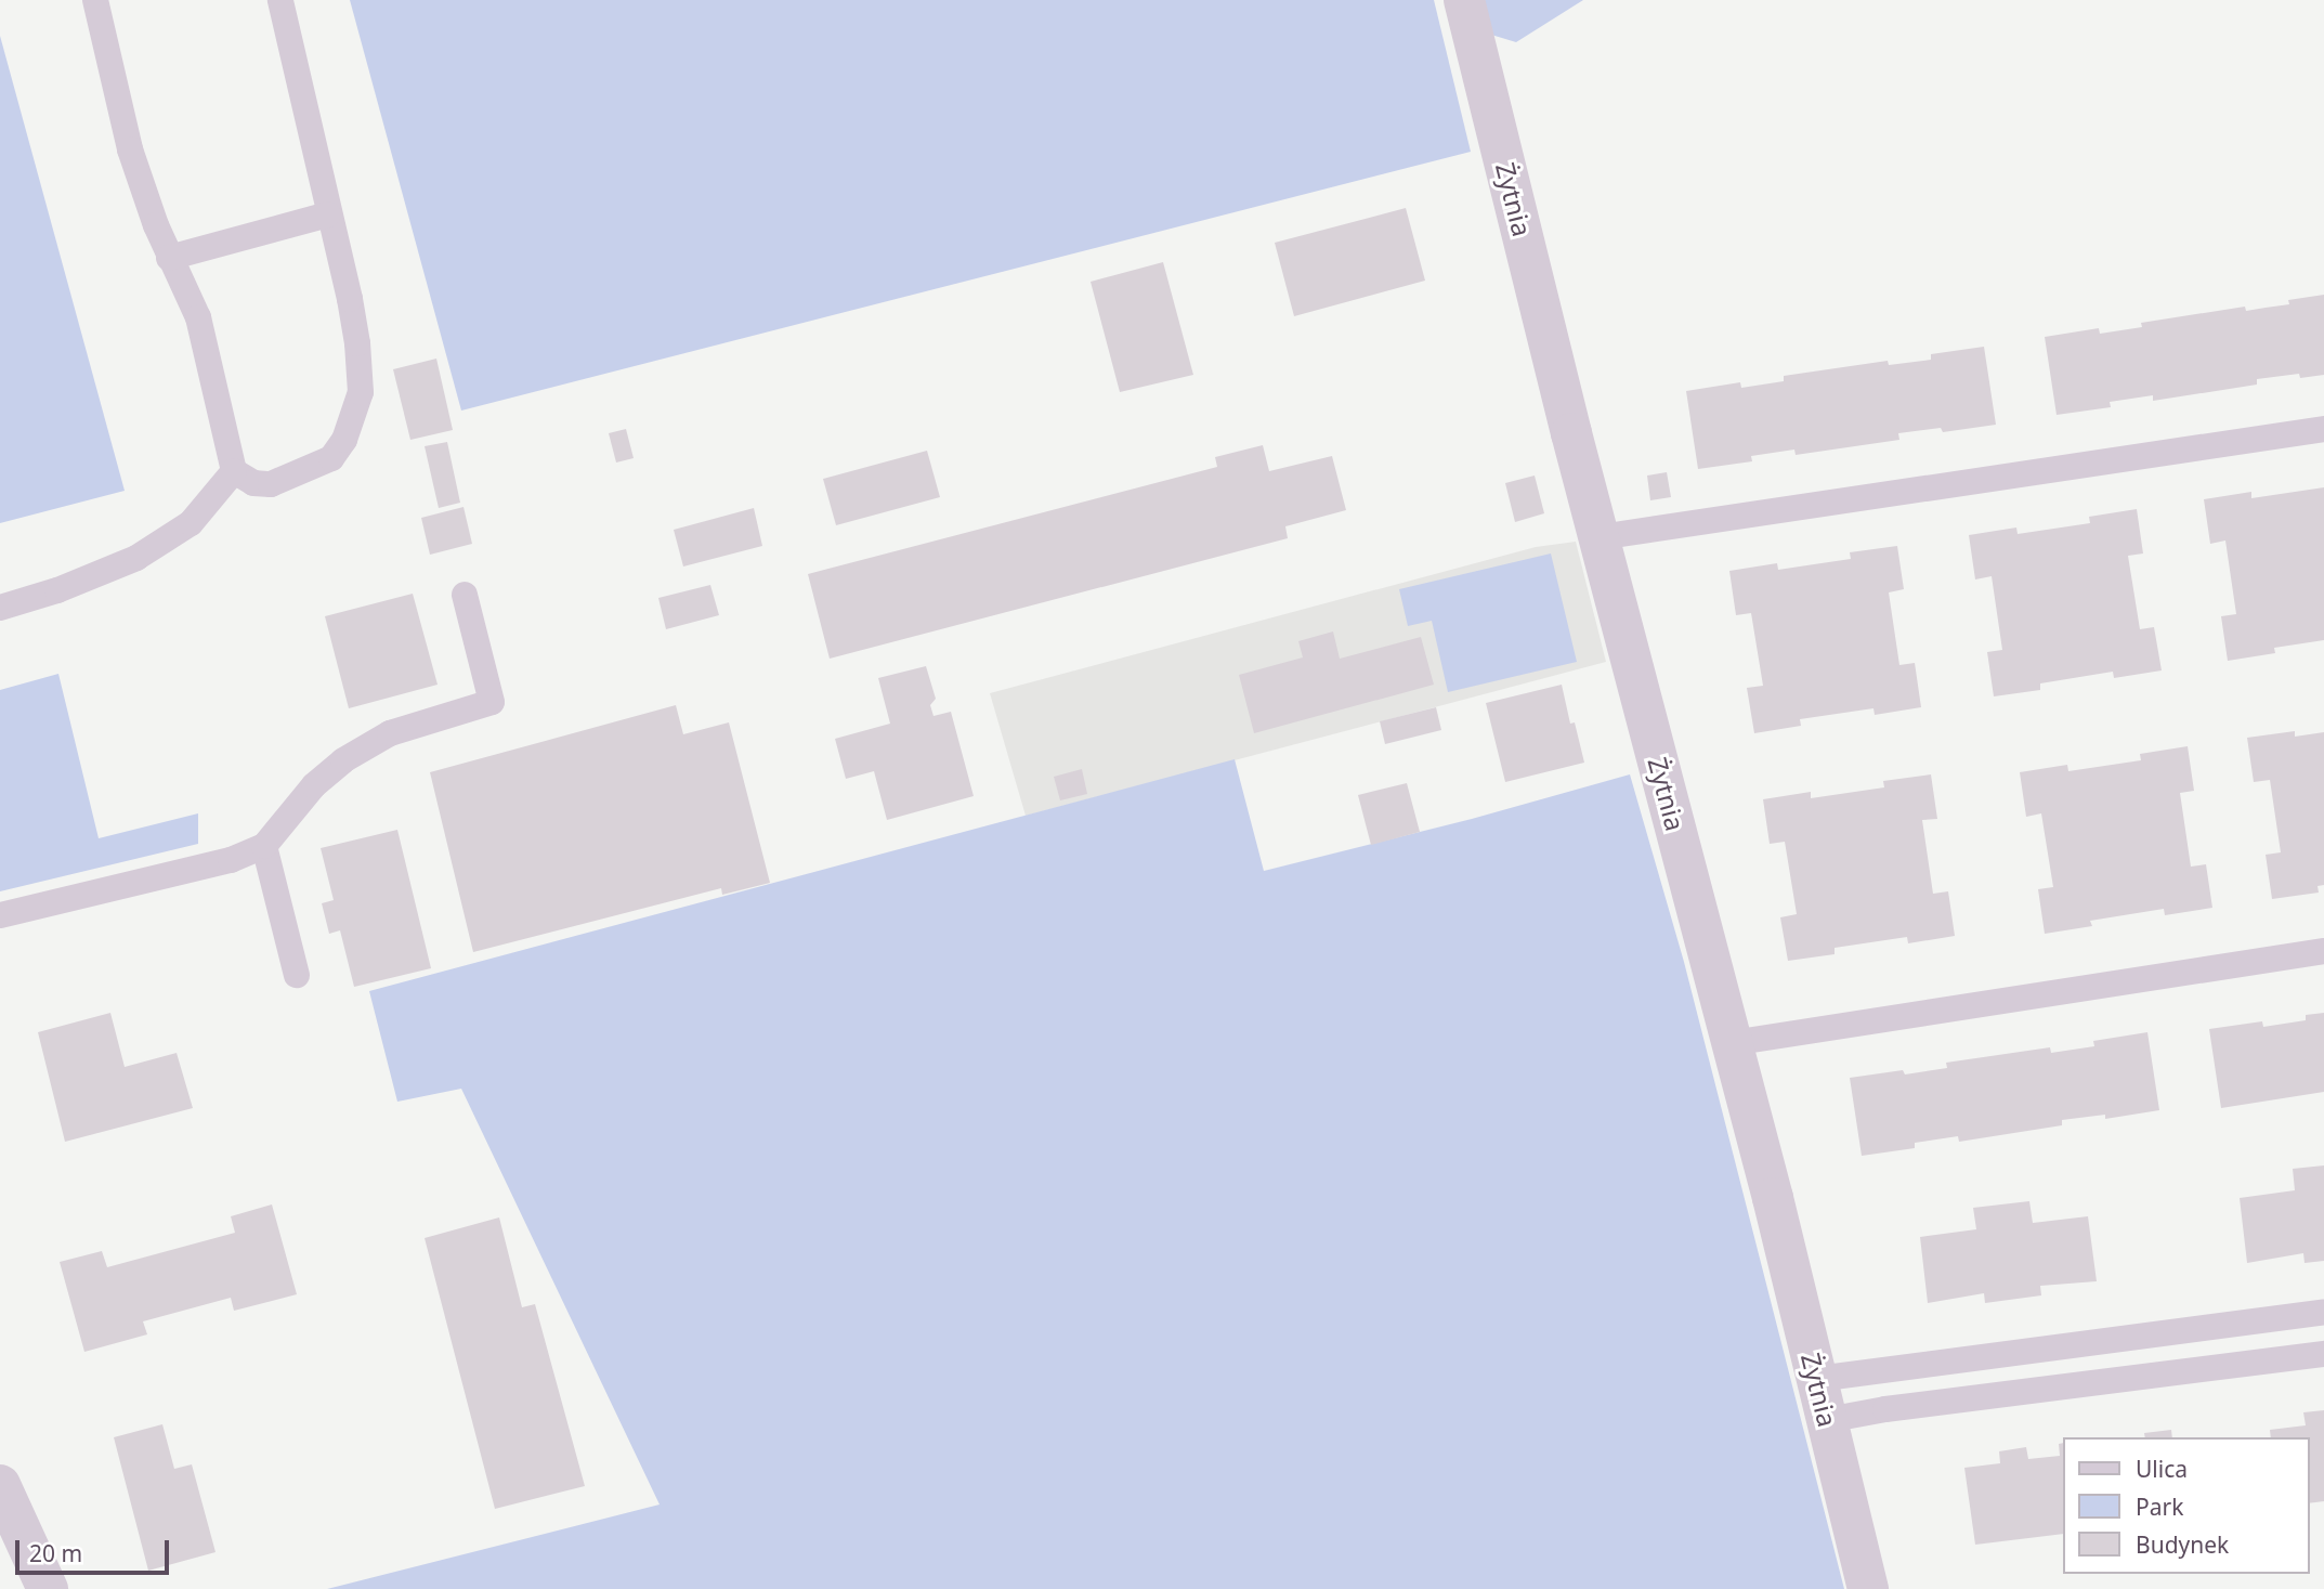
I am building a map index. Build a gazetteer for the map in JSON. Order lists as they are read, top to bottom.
{
  "streets": {
    "street": ["Żytnia"]
  },
  "legend": ["Ulica", "Park", "Budynek"],
  "scale_bar": "20 m"
}
